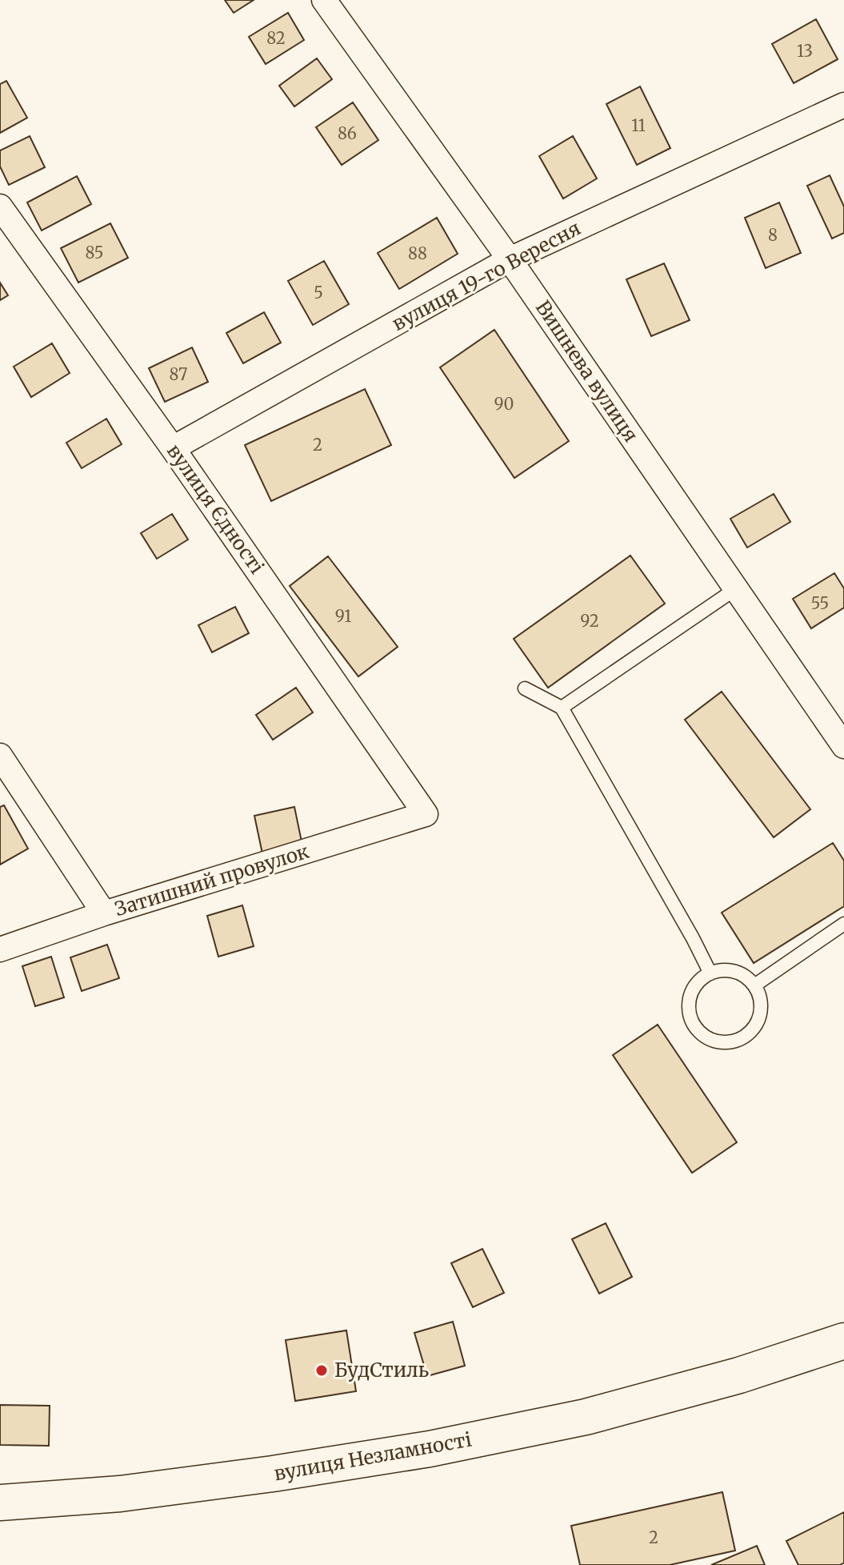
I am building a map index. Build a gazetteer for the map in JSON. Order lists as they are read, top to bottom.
{
  "streets": {
    "highway": ["вулиця Незламності"],
    "street": [
      "вулиця 19-го Вересня",
      "Вишнева вулиця",
      "вулиця Єдності",
      "Затишний провулок"
    ]
  },
  "crossings": [
    ["вулиця 19-го Вересня", "Вишнева вулиця"],
    ["вулиця 19-го Вересня", "вулиця Єдності"],
    ["вулиця Єдності", "Затишний провулок"]
  ],
  "places": ["БудСтиль"],
  "house_numbers": [
    "82",
    "13",
    "11",
    "86",
    "8",
    "85",
    "88",
    "5",
    "87",
    "90",
    "2",
    "55",
    "91",
    "92",
    "2"
  ]
}
